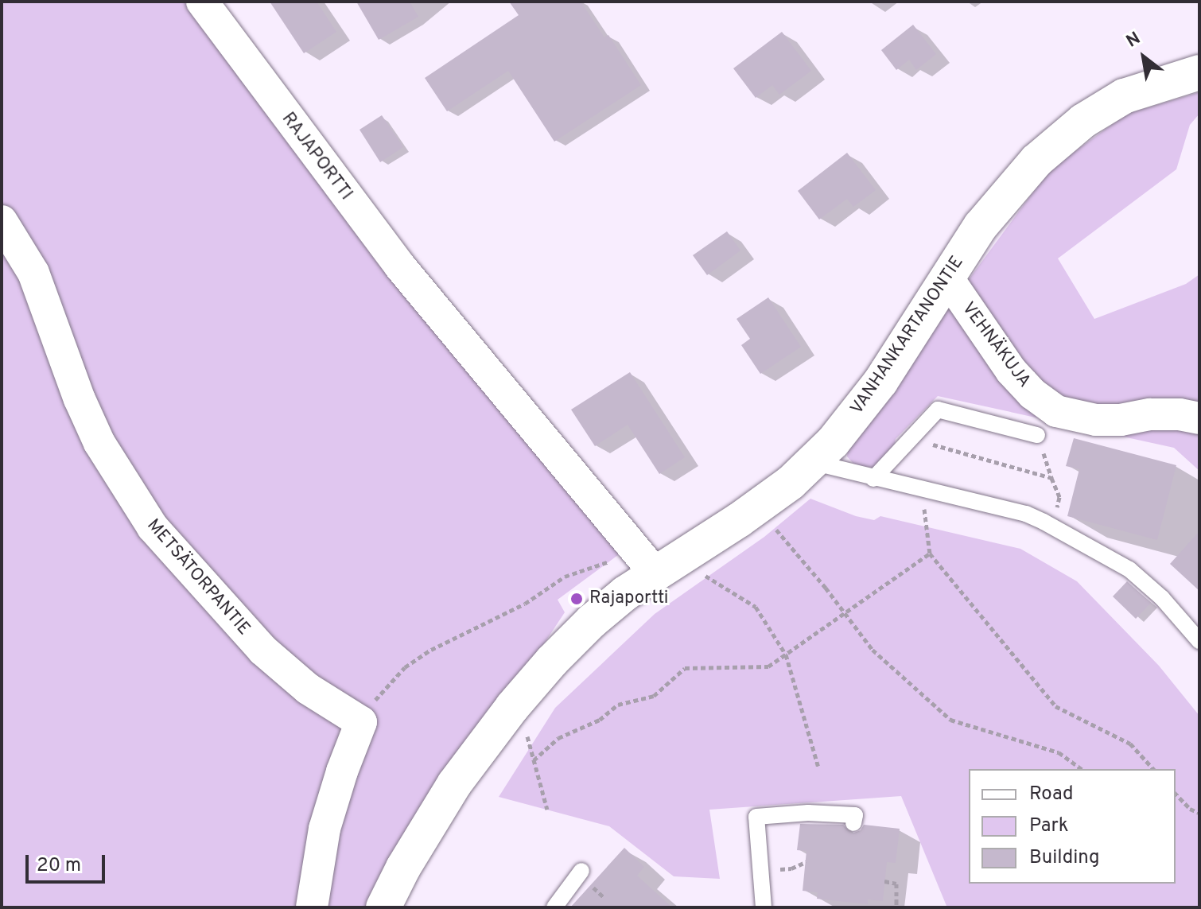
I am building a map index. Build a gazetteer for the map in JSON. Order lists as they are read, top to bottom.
{
  "streets": {
    "street": [
      "RAJAPORTTI",
      "VANHANKARTANONTIE",
      "VEHNÄKUJA",
      "METSÄTORPANTIE"
    ]
  },
  "crossings": [
    ["RAJAPORTTI", "VANHANKARTANONTIE"],
    ["VANHANKARTANONTIE", "VEHNÄKUJA"]
  ],
  "places": ["Rajaportti"],
  "legend": ["Road", "Park", "Building"],
  "scale_bar": "20 m",
  "north": "top left"
}
